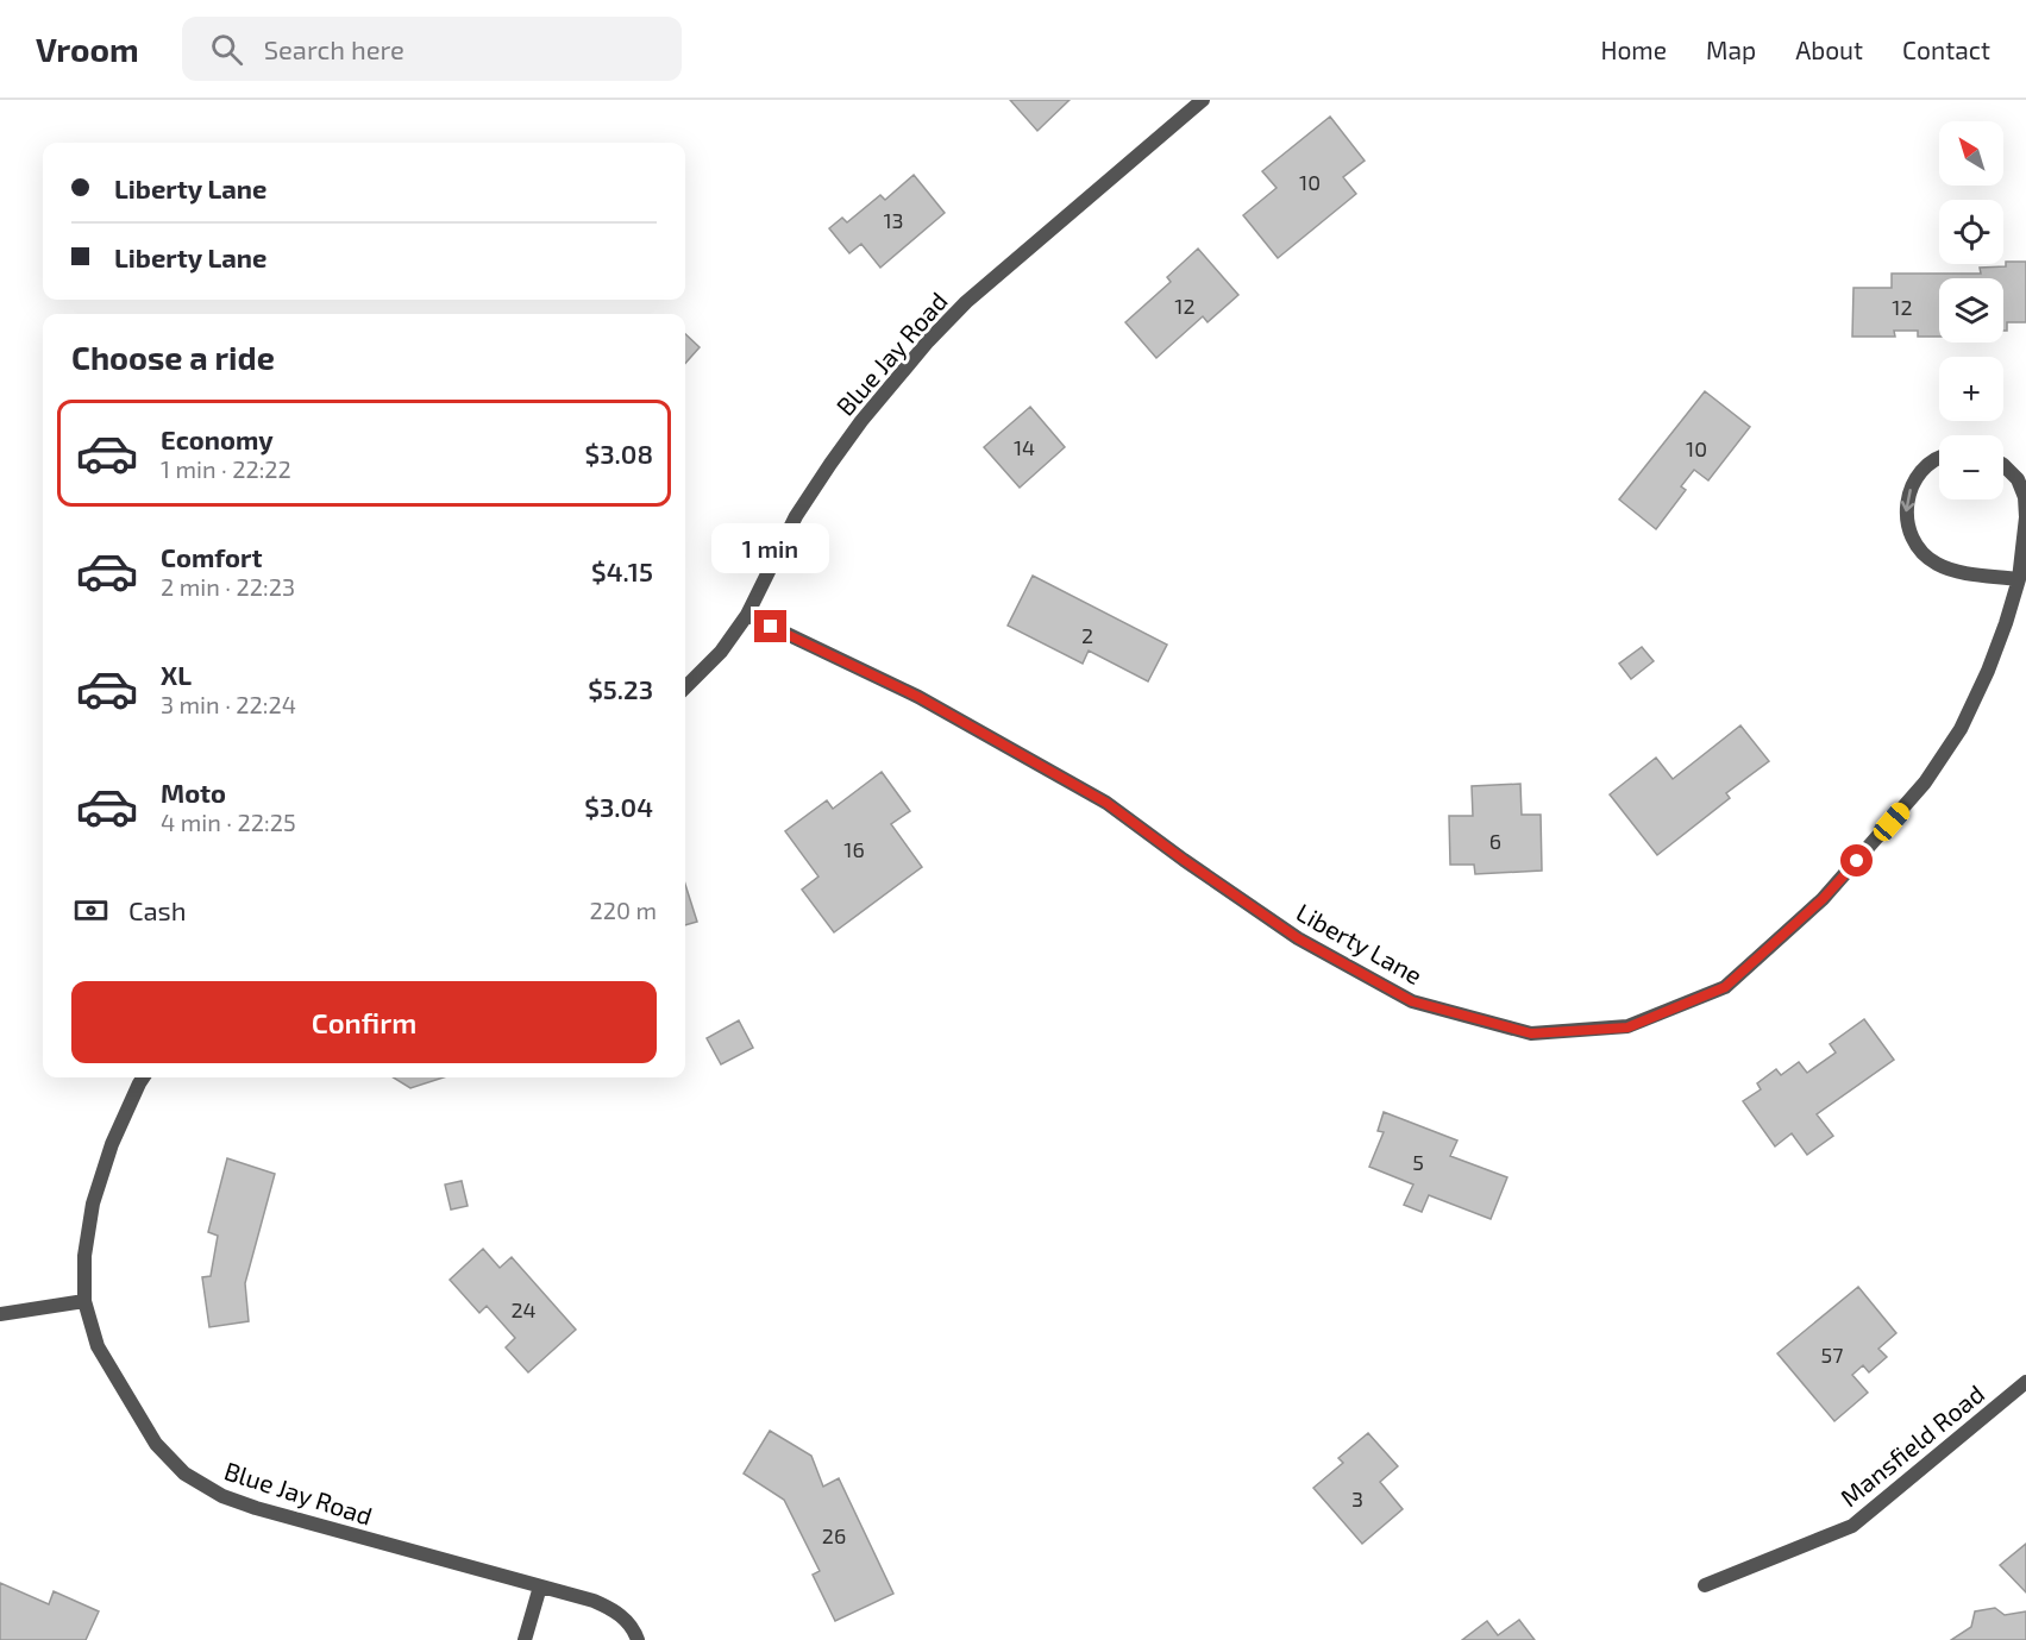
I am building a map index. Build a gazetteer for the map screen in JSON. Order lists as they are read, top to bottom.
{
  "streets": {
    "street": ["Blue Jay Road", "Liberty Lane", "Mansfield Road"]
  },
  "crossings": [
    ["Blue Jay Road", "Liberty Lane"]
  ],
  "house_numbers": [
    "10",
    "13",
    "12",
    "12",
    "14",
    "10",
    "2",
    "6",
    "16",
    "5",
    "24",
    "57",
    "3",
    "26"
  ],
  "north": "top left",
  "page": {
    "header": "Vroom",
    "search": "Search here",
    "nav": [
      "Home",
      "Map",
      "About",
      "Contact"
    ],
    "map_buttons": ["+", "−"],
    "banner": ["Liberty Lane", "Liberty Lane"],
    "heading": "Choose a ride",
    "list": [
      {
        "name": "Economy",
        "note": "1 min · 22:22",
        "value": "$3.08"
      },
      {
        "name": "Comfort",
        "note": "2 min · 22:23",
        "value": "$4.15"
      },
      {
        "name": "XL",
        "note": "3 min · 22:24",
        "value": "$5.23"
      },
      {
        "name": "Moto",
        "note": "4 min · 22:25",
        "value": "$3.04"
      }
    ],
    "bubble": "1 min",
    "pay": ["Cash", "220 m"],
    "buttons": "Confirm"
  }
}
